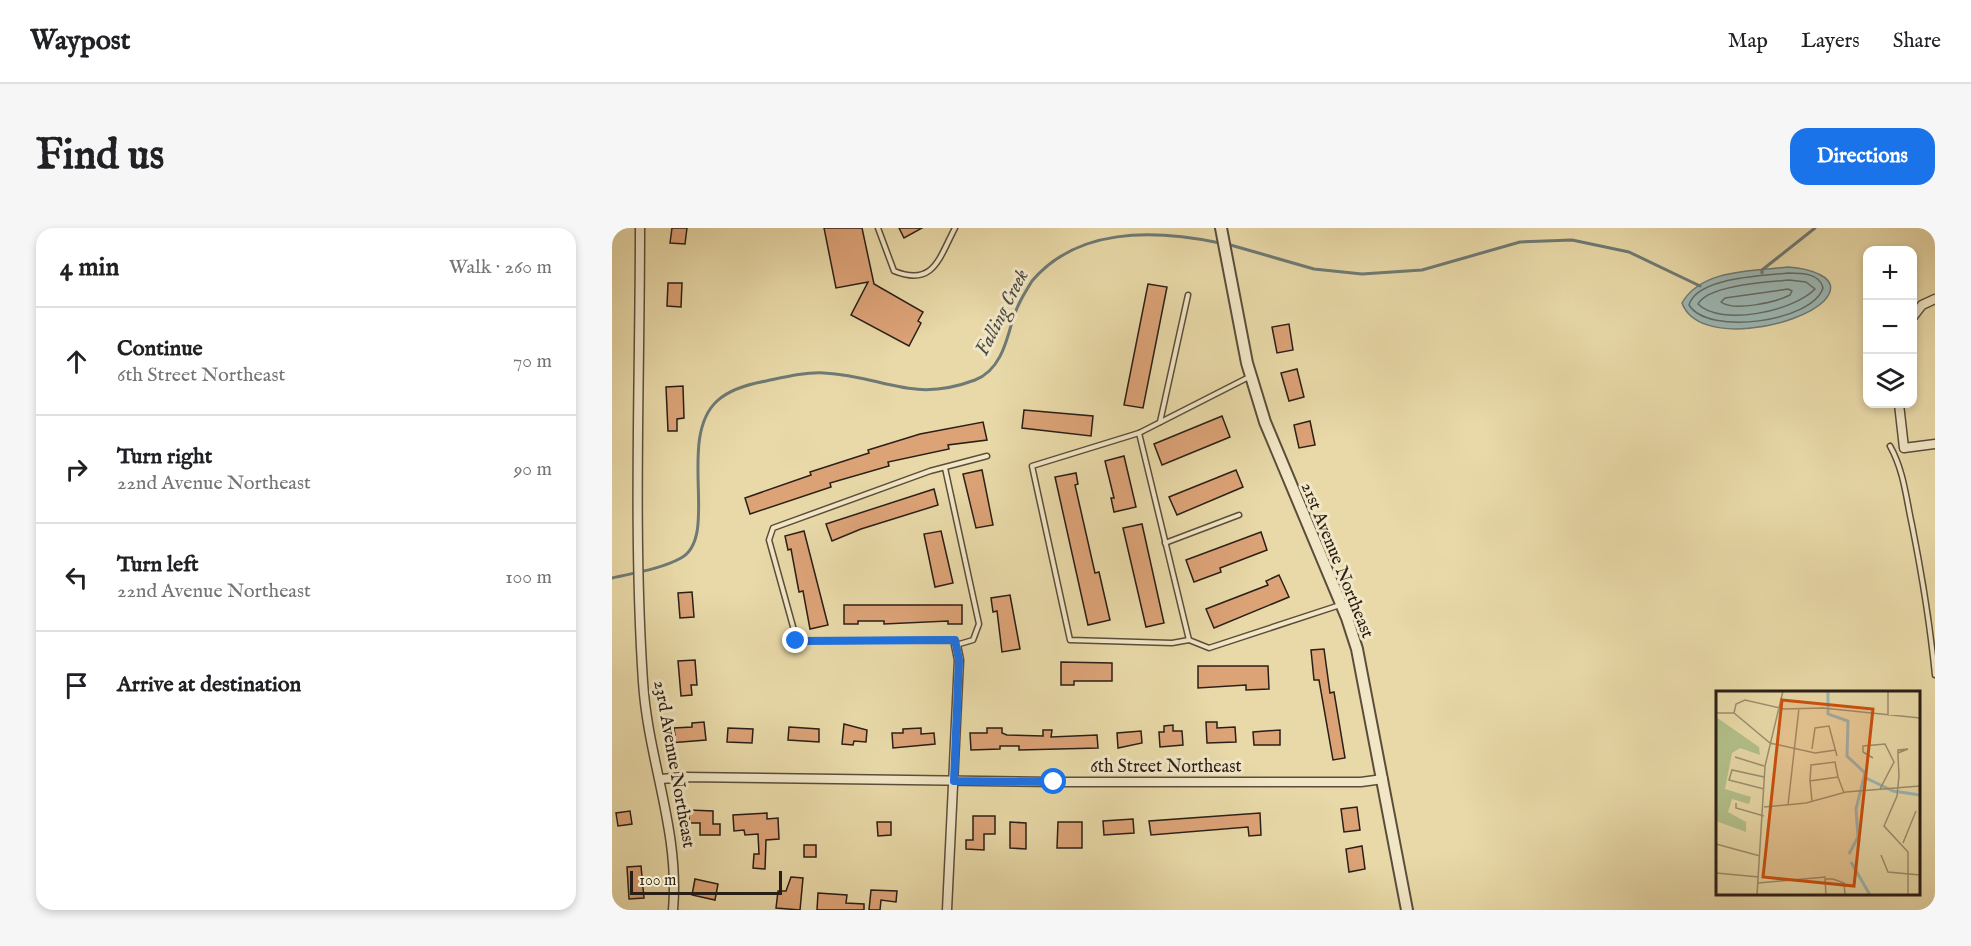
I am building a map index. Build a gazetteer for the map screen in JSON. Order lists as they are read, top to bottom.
{
  "streets": {
    "street": ["21st Avenue Northeast", "23rd Avenue Northeast", "6th Street Northeast"]
  },
  "crossings": [
    ["21st Avenue Northeast", "6th Street Northeast"],
    ["23rd Avenue Northeast", "6th Street Northeast"]
  ],
  "water": ["Falling Creek"],
  "scale_bar": "100 m",
  "page": {
    "header": "Waypost",
    "nav": ["Map", "Layers", "Share"],
    "buttons": "Directions",
    "title": "Find us",
    "heading": ["4 min", "Walk · 260 m"],
    "map_buttons": ["+", "−"],
    "list": [
      ["Continue", "6th Street Northeast", "70 m"],
      ["Turn right", "22nd Avenue Northeast", "90 m"],
      ["Turn left", "22nd Avenue Northeast", "100 m"],
      "Arrive at destination"
    ],
    "scale": "100 m"
  }
}
